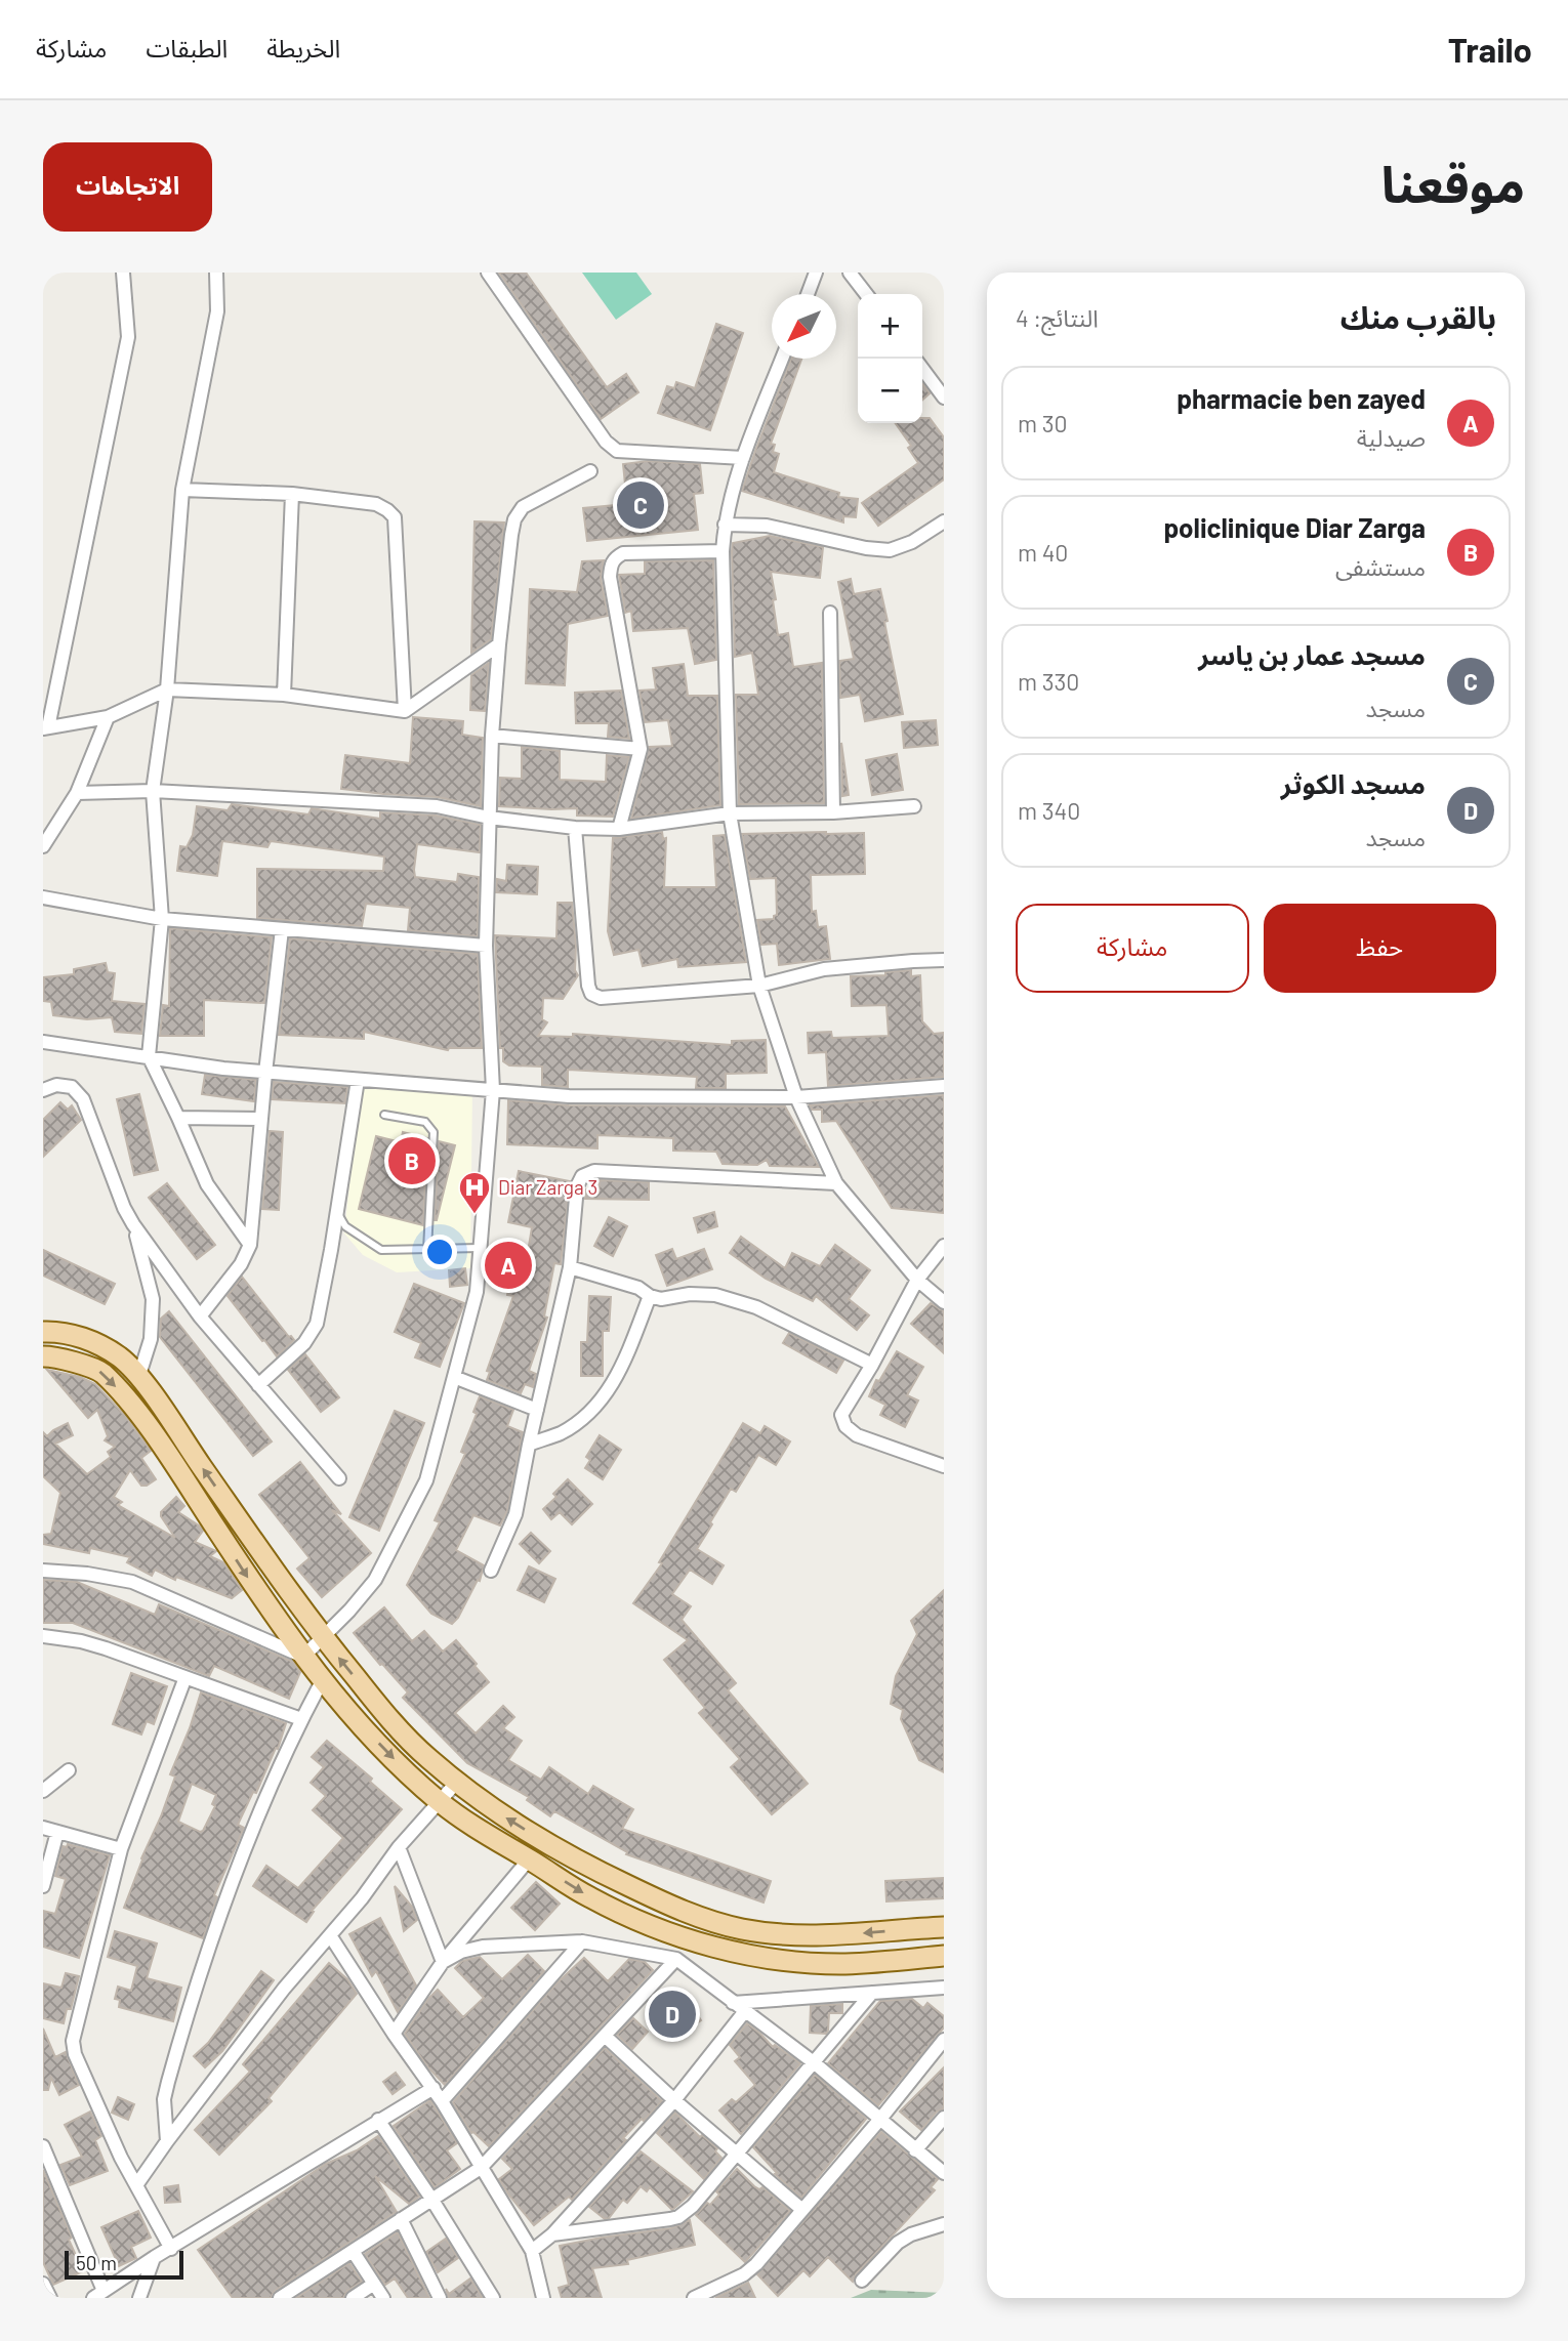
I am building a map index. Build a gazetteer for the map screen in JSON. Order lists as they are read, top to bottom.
{
  "places": {
    "hospital": ["Diar Zarga 3"]
  },
  "scale_bar": "50 m",
  "north": "bottom left",
  "page": {
    "header": "Trailo",
    "nav": ["الخريطة", "الطبقات", "مشاركة"],
    "title": "موقعنا",
    "buttons": [
      "الاتجاهات",
      ["حفظ", "مشاركة"]
    ],
    "heading": ["بالقرب منك", "النتائج: 4"],
    "map_buttons": ["+", "−"],
    "list": [
      {
        "mark": "A",
        "name": "pharmacie ben zayed",
        "note": "صيدلية",
        "value": "30 m"
      },
      {
        "mark": "B",
        "name": "policlinique Diar Zarga",
        "note": "مستشفى",
        "value": "40 m"
      },
      {
        "mark": "C",
        "name": "مسجد عمار بن ياسر",
        "note": "مسجد",
        "value": "330 m"
      },
      {
        "mark": "D",
        "name": "مسجد الكوثر",
        "note": "مسجد",
        "value": "340 m"
      }
    ],
    "pins": [
      "C",
      "B",
      "A",
      "D"
    ],
    "scale": "50 m"
  }
}
